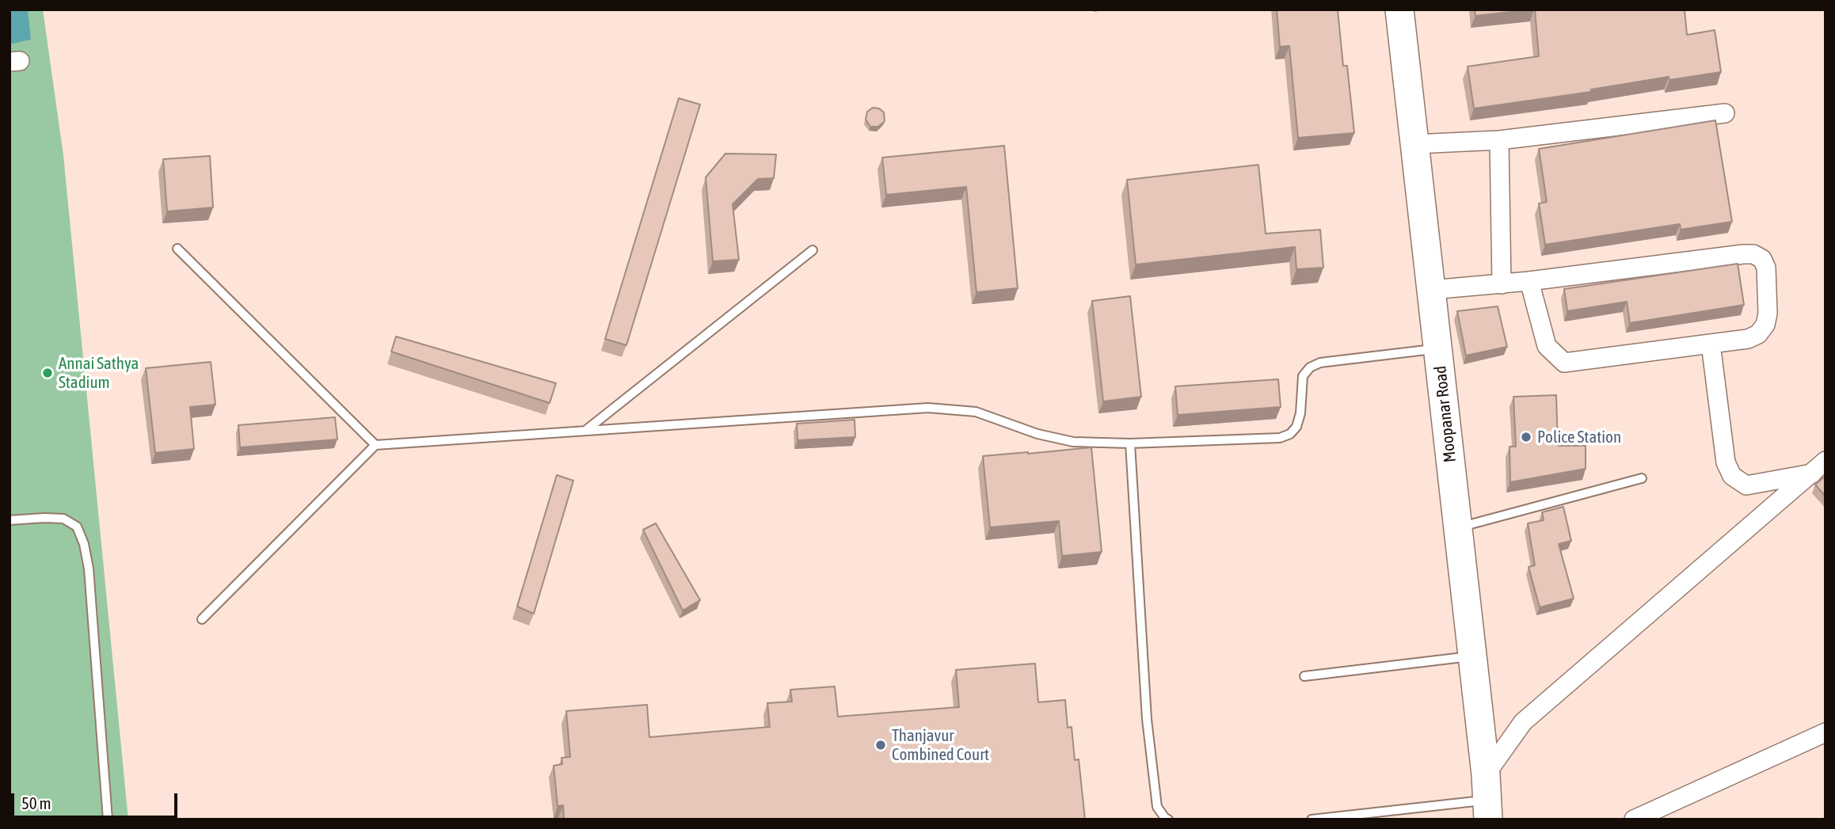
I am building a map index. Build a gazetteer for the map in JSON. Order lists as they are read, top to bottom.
{
  "streets": {
    "main road": ["Moopanar Road"]
  },
  "places": ["Annai Sathya Stadium", "Police Station", "Thanjavur Combined Court"],
  "scale_bar": "50 m"
}
